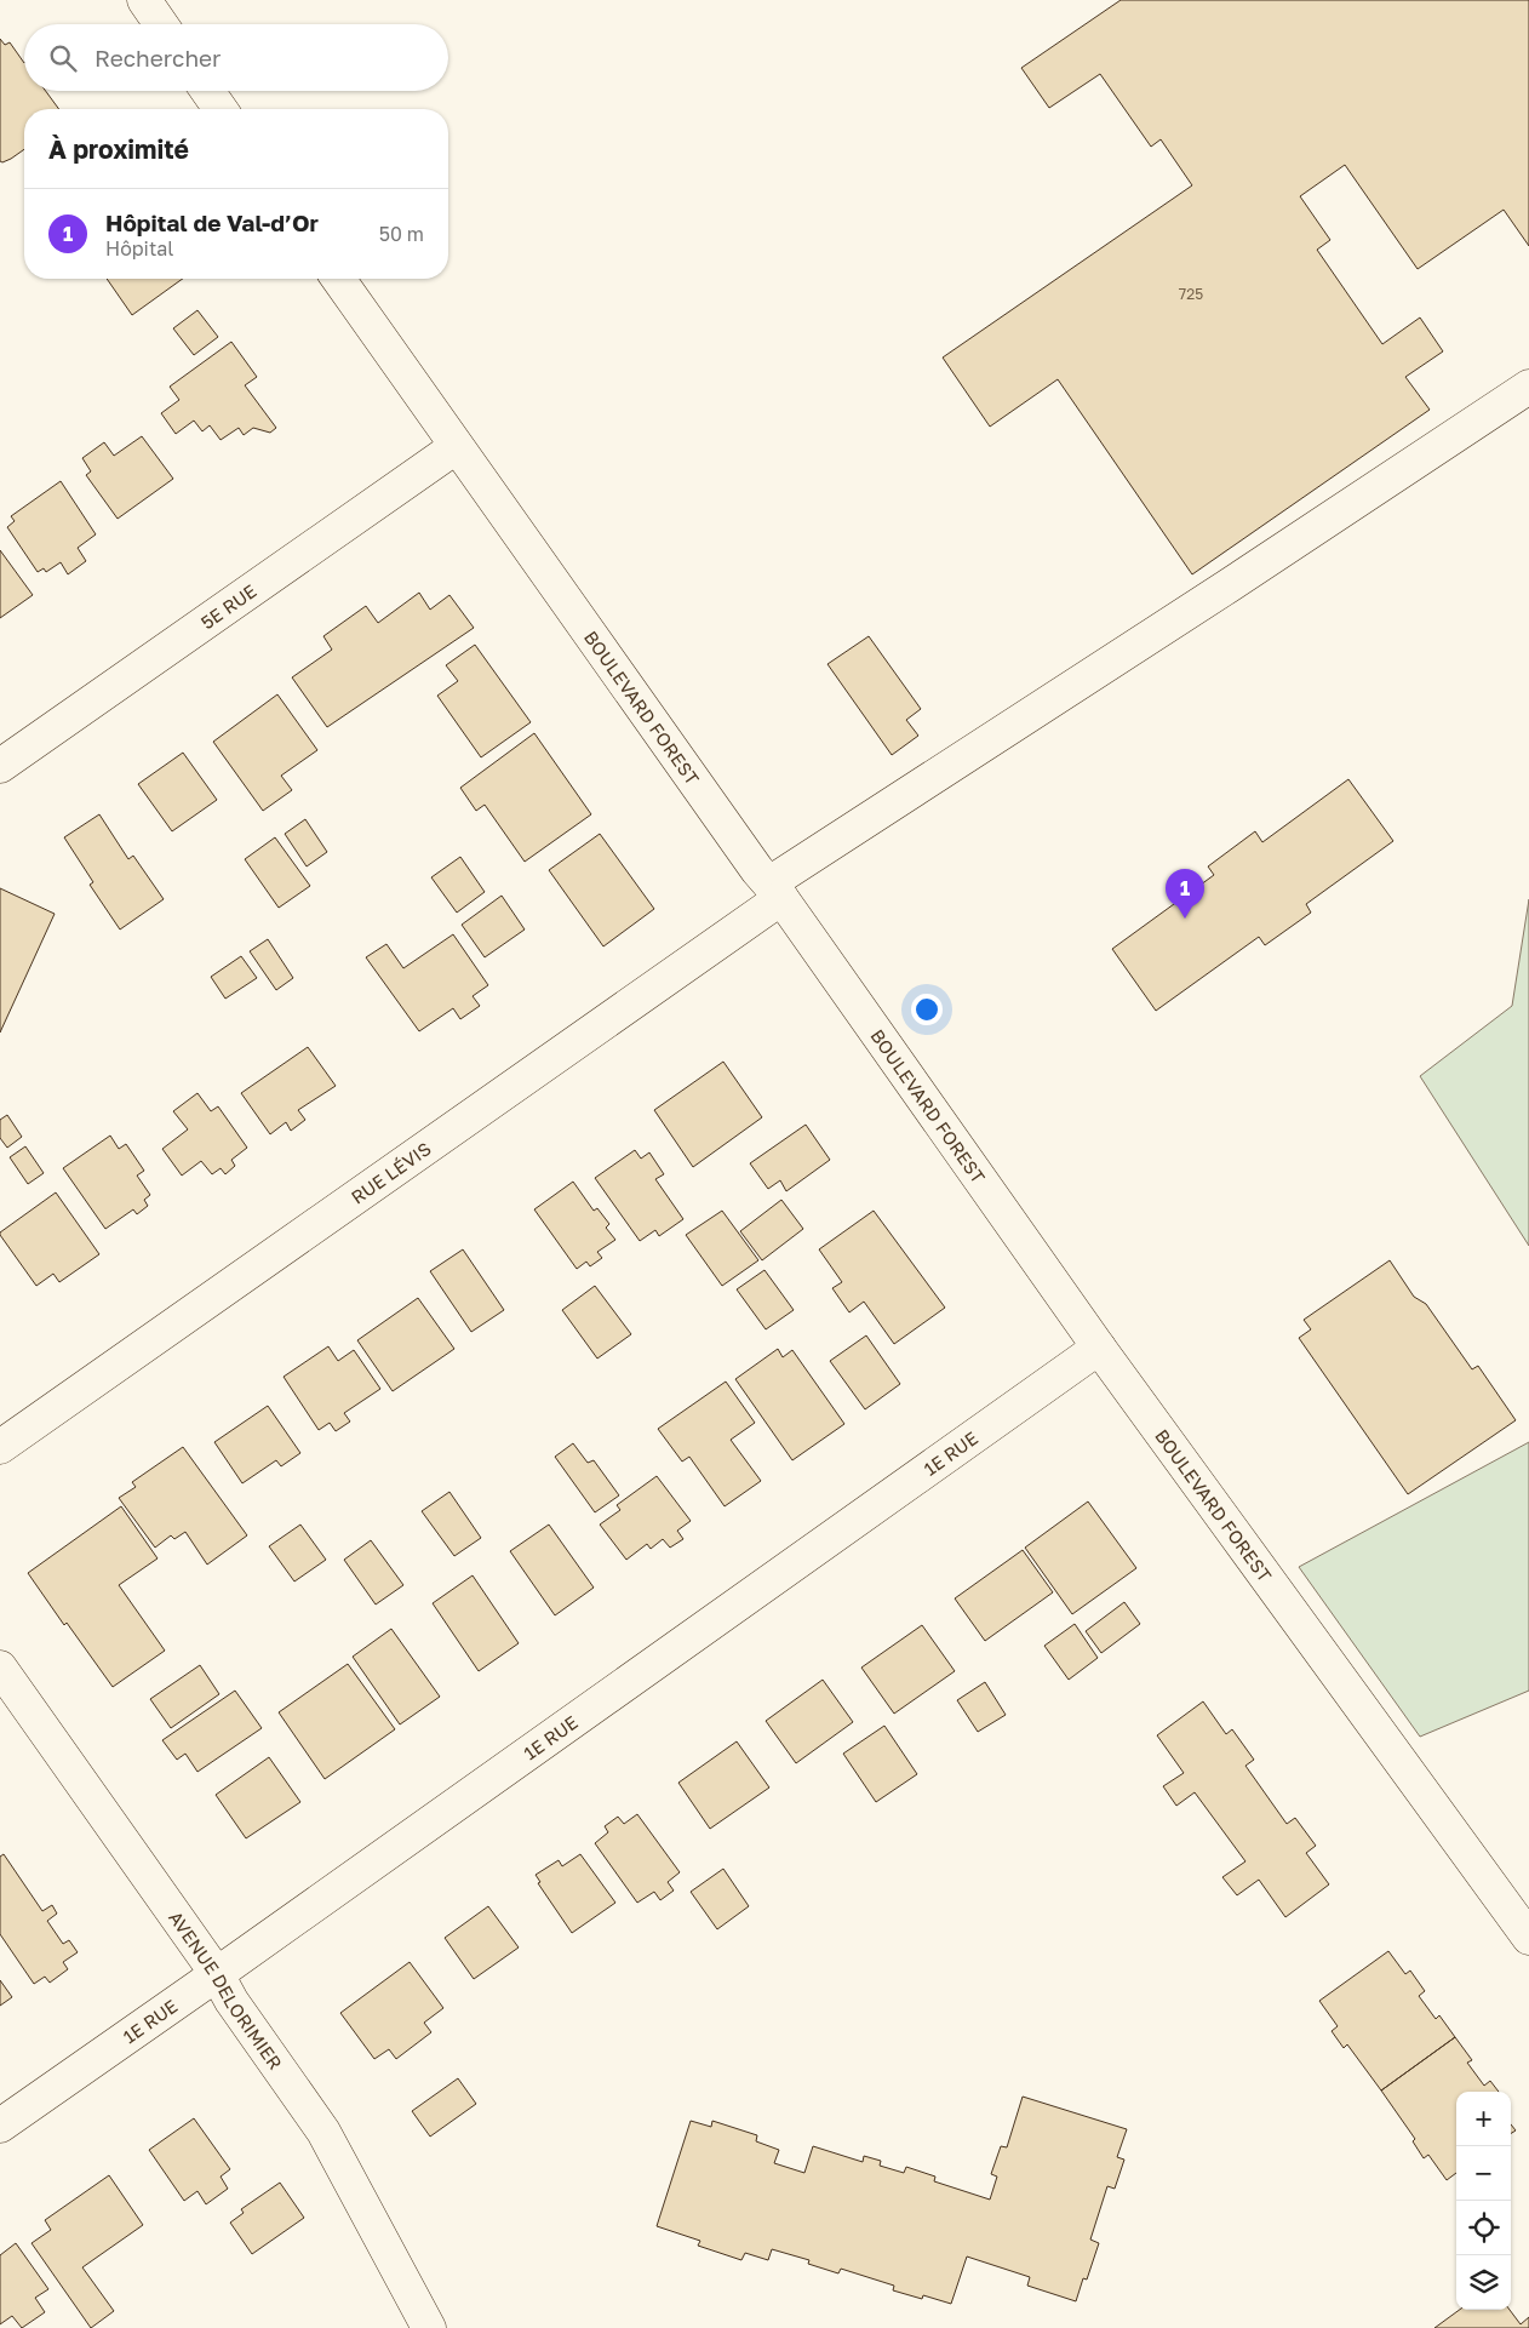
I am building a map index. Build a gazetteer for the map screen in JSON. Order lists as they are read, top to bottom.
{
  "streets": {
    "street": [
      "5E RUE",
      "BOULEVARD FOREST",
      "RUE LÉVIS",
      "1E RUE",
      "AVENUE DELORIMIER"
    ]
  },
  "crossings": [
    ["5E RUE", "BOULEVARD FOREST"],
    ["BOULEVARD FOREST", "RUE LÉVIS"],
    ["BOULEVARD FOREST", "1E RUE"],
    ["1E RUE", "AVENUE DELORIMIER"]
  ],
  "house_numbers": ["725"],
  "page": {
    "search": "Rechercher",
    "heading": "À proximité",
    "list": [
      {
        "mark": "1",
        "name": "Hôpital de Val-d’Or",
        "note": "Hôpital",
        "value": "50 m"
      }
    ],
    "pins": "1",
    "map_buttons": ["+", "−"]
  }
}
